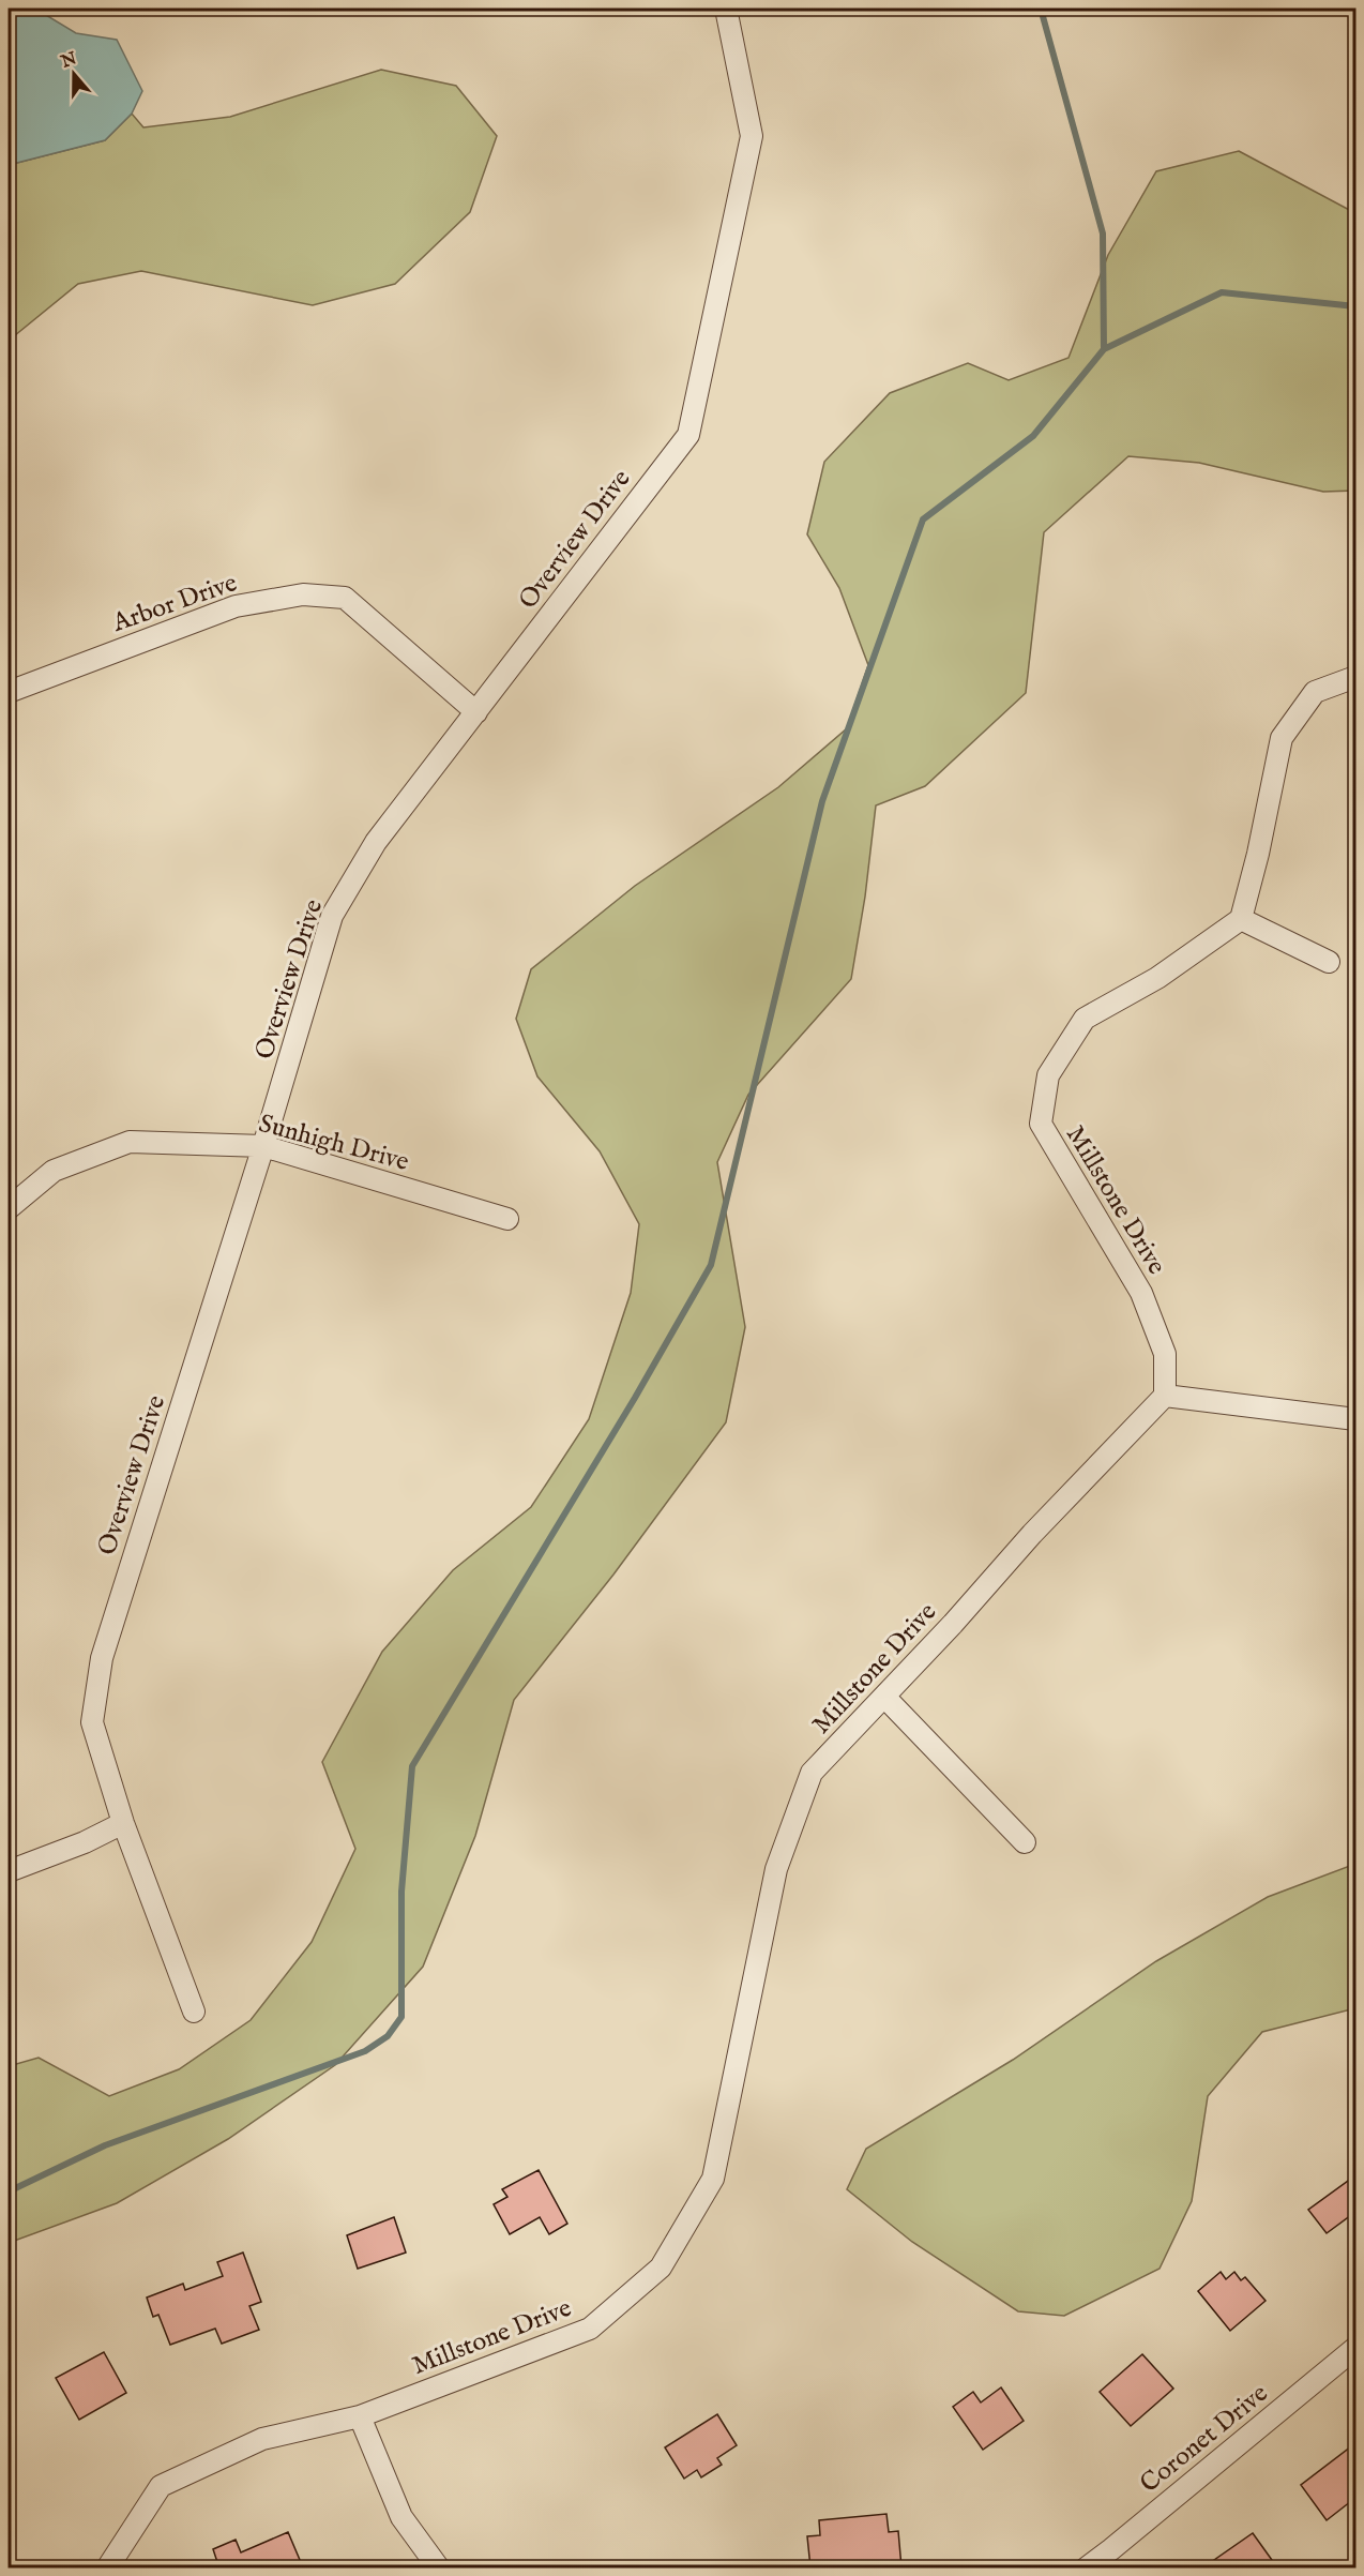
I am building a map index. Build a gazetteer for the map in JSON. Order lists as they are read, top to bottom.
{
  "streets": {
    "street": [
      "Overview Drive",
      "Arbor Drive",
      "Sunhigh Drive",
      "Millstone Drive",
      "Coronet Drive"
    ]
  },
  "crossings": [
    ["Overview Drive", "Arbor Drive"],
    ["Overview Drive", "Sunhigh Drive"]
  ],
  "north": "top"
}
